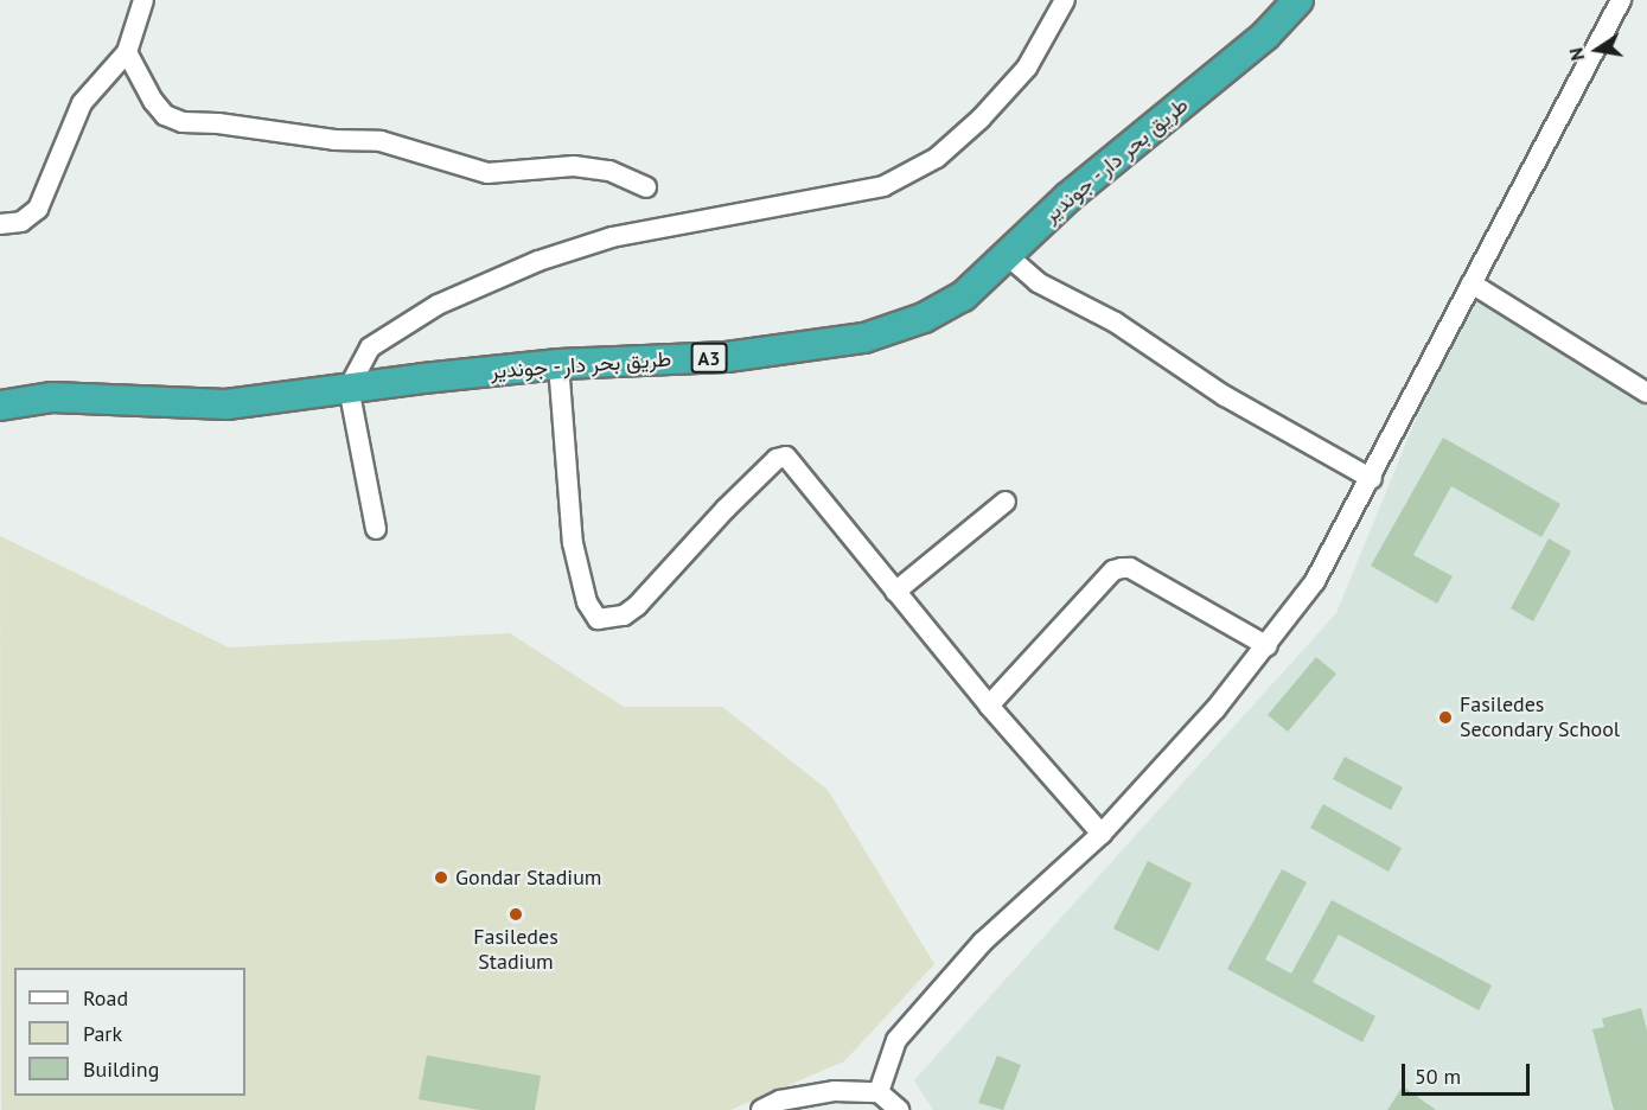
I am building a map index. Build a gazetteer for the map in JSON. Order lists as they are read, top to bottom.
{
  "streets": {
    "highway": ["طريق بحر دار - جوندير", "A3"]
  },
  "places": ["Fasiledes Secondary School", "Gondar Stadium", "Fasiledes Stadium"],
  "legend": ["Road", "Park", "Building"],
  "scale_bar": "50 m",
  "north": "left"
}
